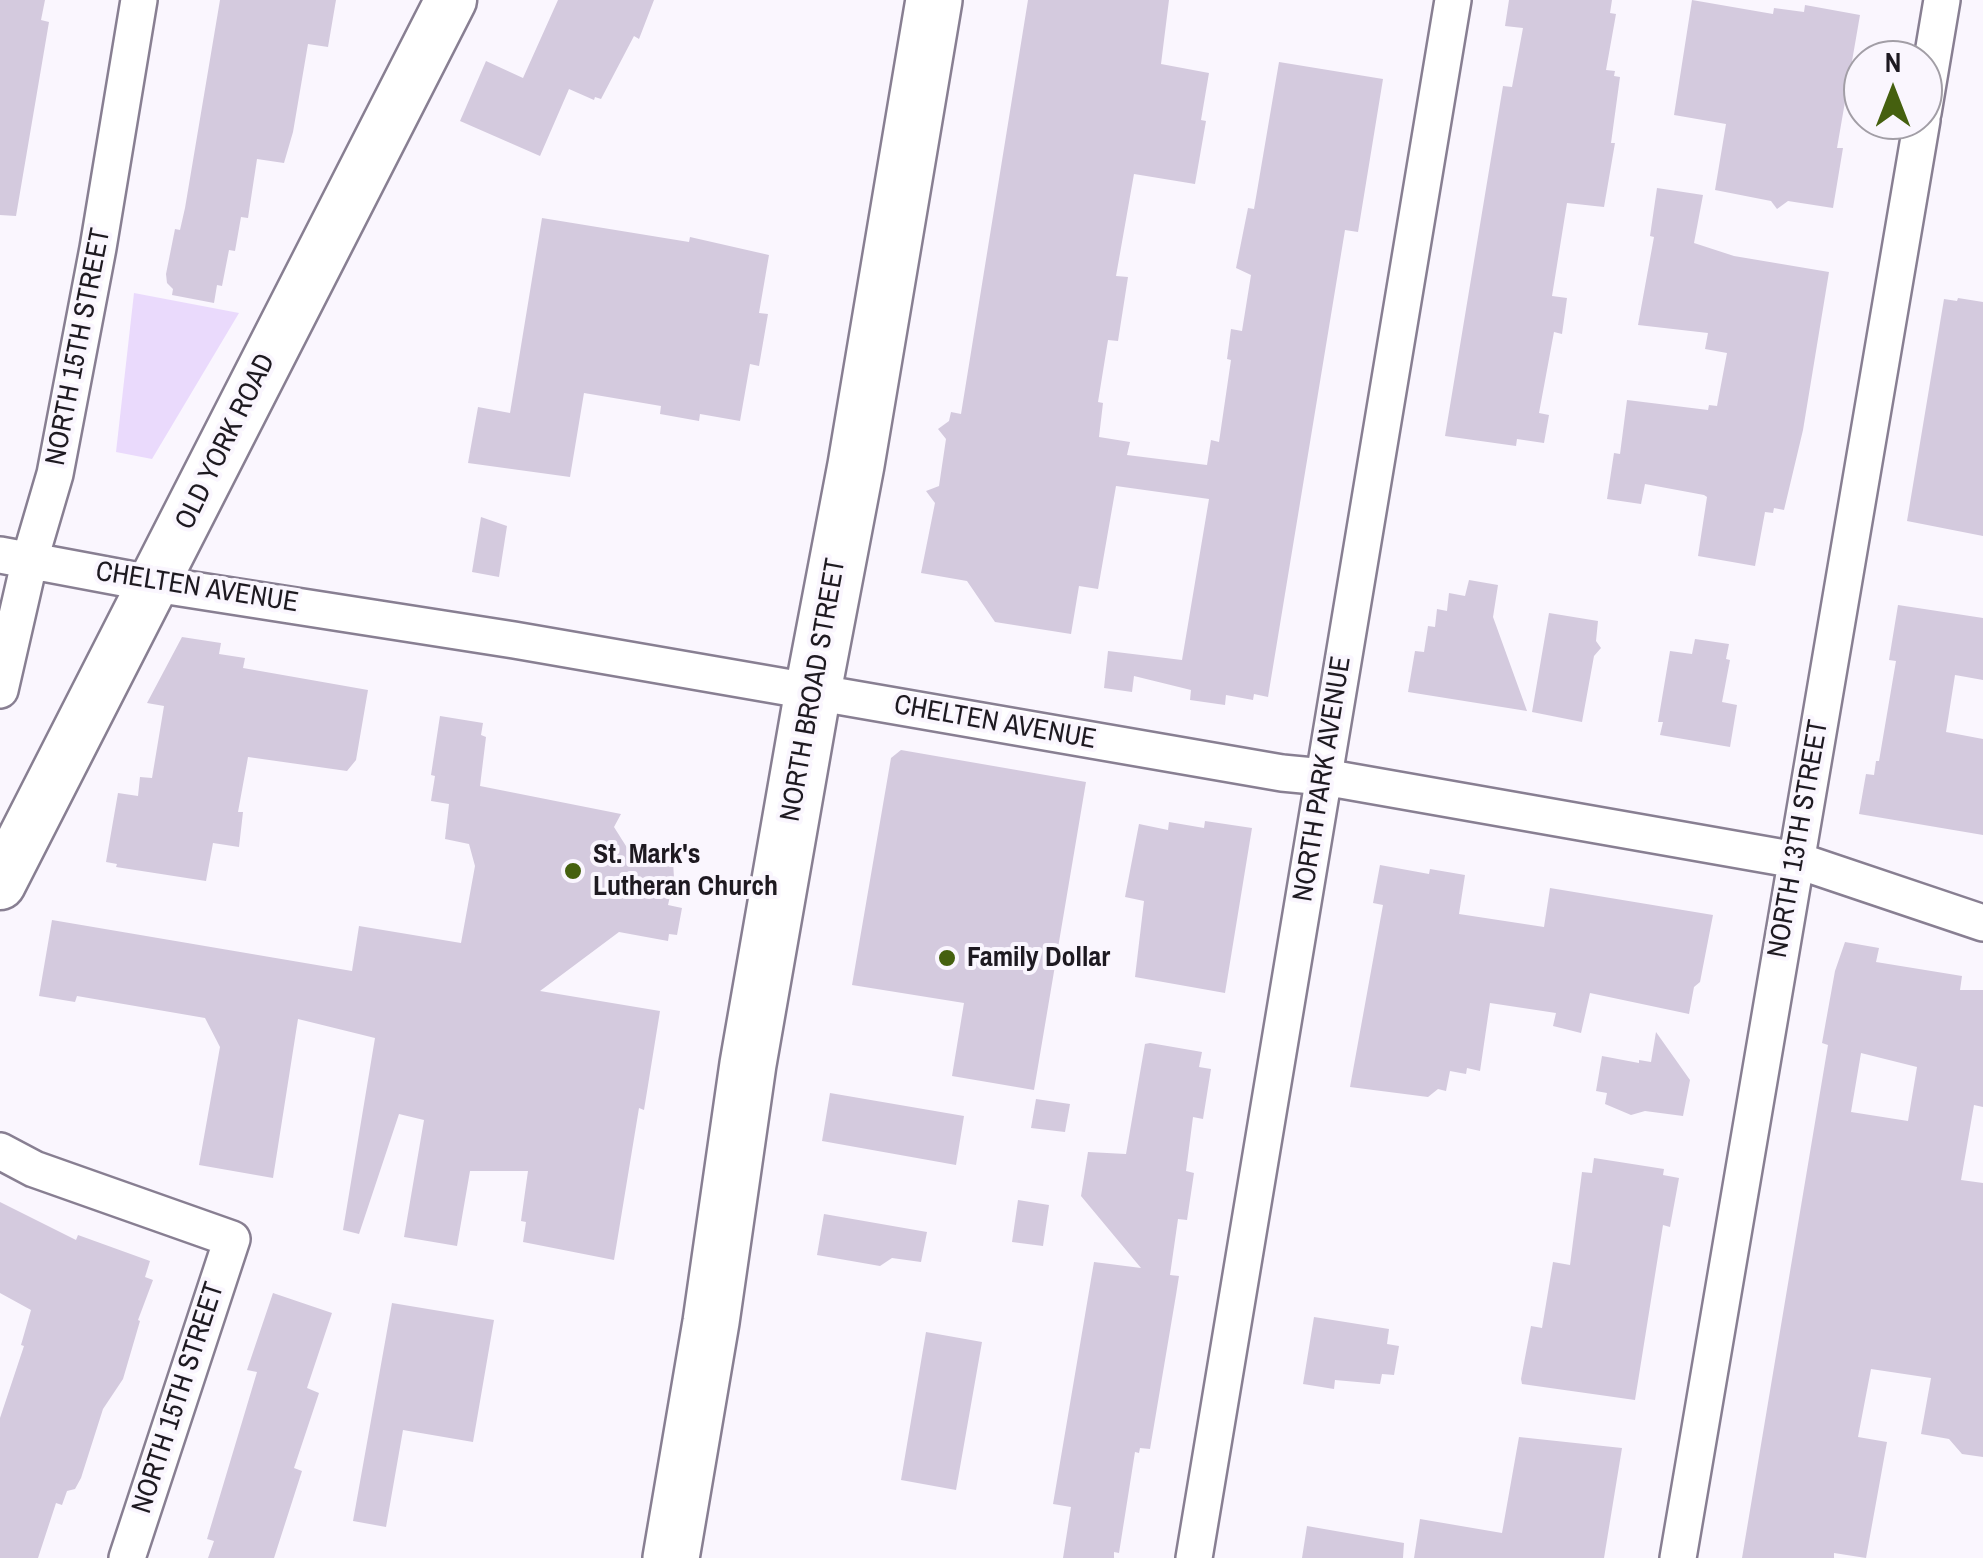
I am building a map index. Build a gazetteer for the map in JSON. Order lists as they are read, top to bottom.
{
  "streets": {
    "main road": ["NORTH BROAD STREET"],
    "street": [
      "NORTH 15TH STREET",
      "OLD YORK ROAD",
      "CHELTEN AVENUE",
      "NORTH PARK AVENUE",
      "NORTH 13TH STREET"
    ]
  },
  "crossings": [
    ["NORTH 15TH STREET", "CHELTEN AVENUE"],
    ["OLD YORK ROAD", "CHELTEN AVENUE"],
    ["CHELTEN AVENUE", "NORTH BROAD STREET"],
    ["CHELTEN AVENUE", "NORTH PARK AVENUE"],
    ["CHELTEN AVENUE", "NORTH 13TH STREET"]
  ],
  "places": ["St. Mark's Lutheran Church", "Family Dollar"],
  "north": "top"
}
